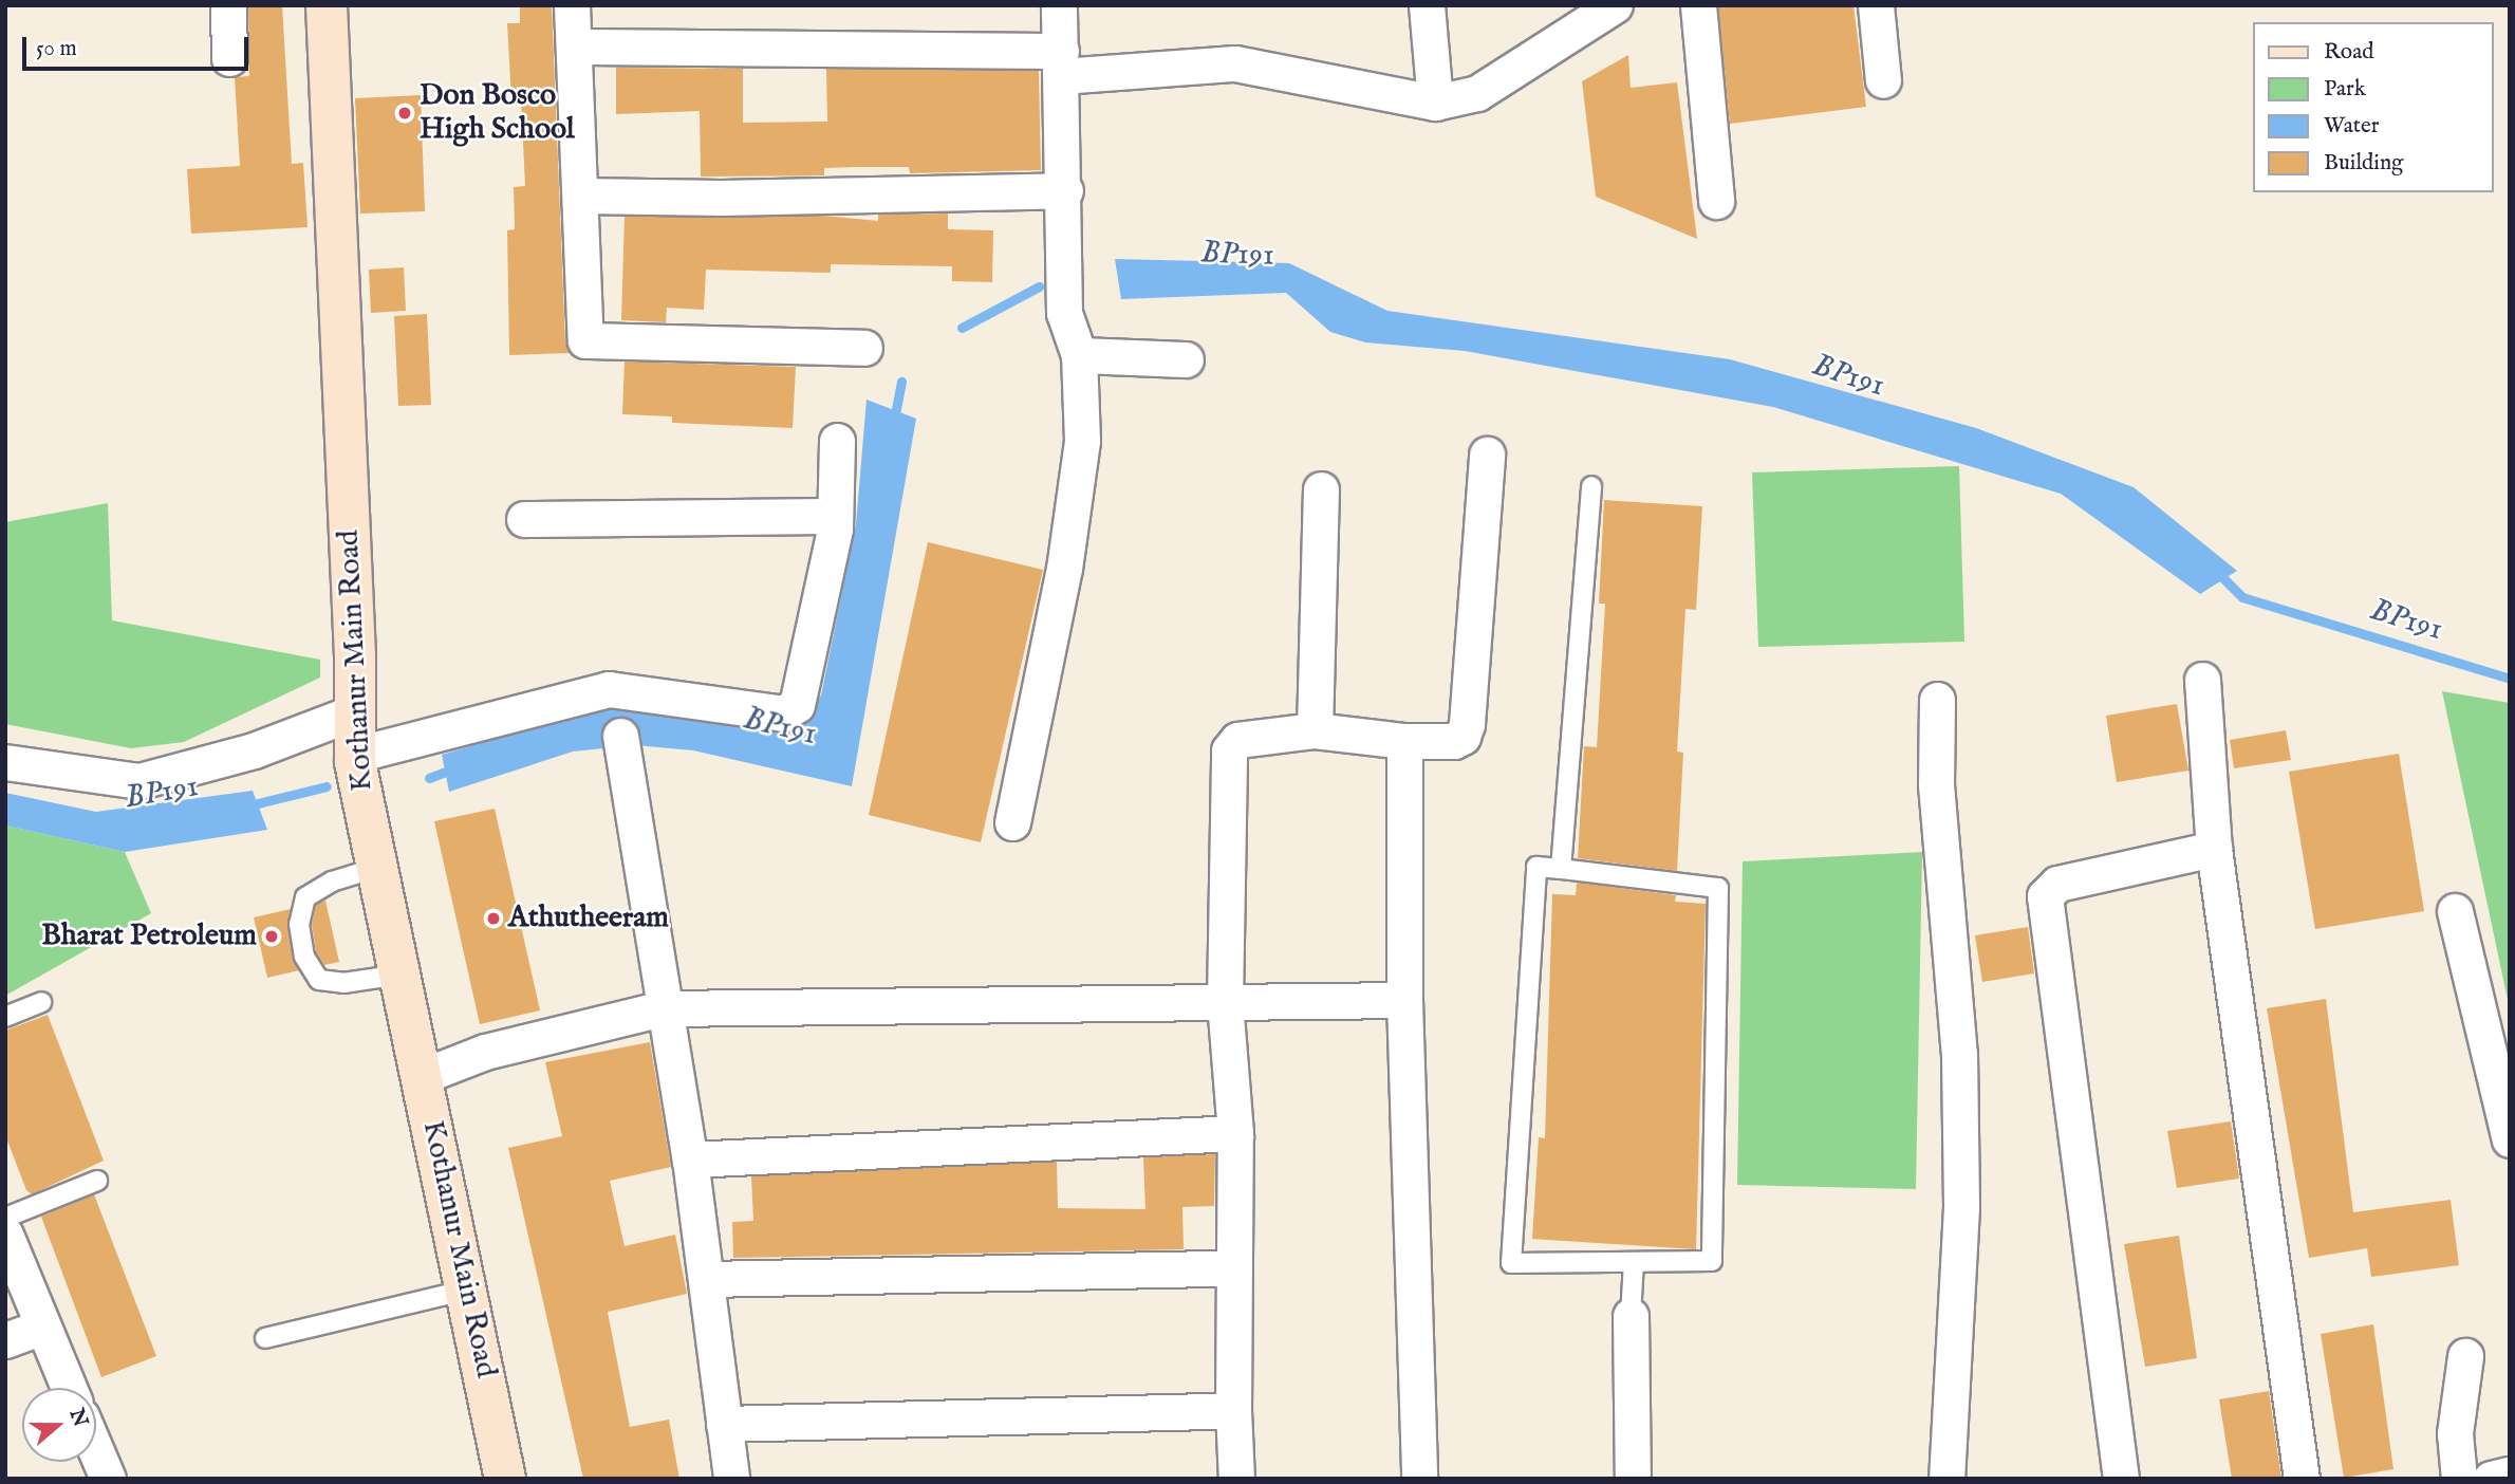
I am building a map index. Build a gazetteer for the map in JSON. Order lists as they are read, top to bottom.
{
  "streets": {
    "main road": ["Kothanur Main Road"]
  },
  "water": ["BP191"],
  "places": ["Don Bosco High School", "Athutheeram", "Bharat Petroleum"],
  "legend": [
    "Road",
    "Park",
    "Water",
    "Building"
  ],
  "scale_bar": "50 m",
  "north": "right"
}
